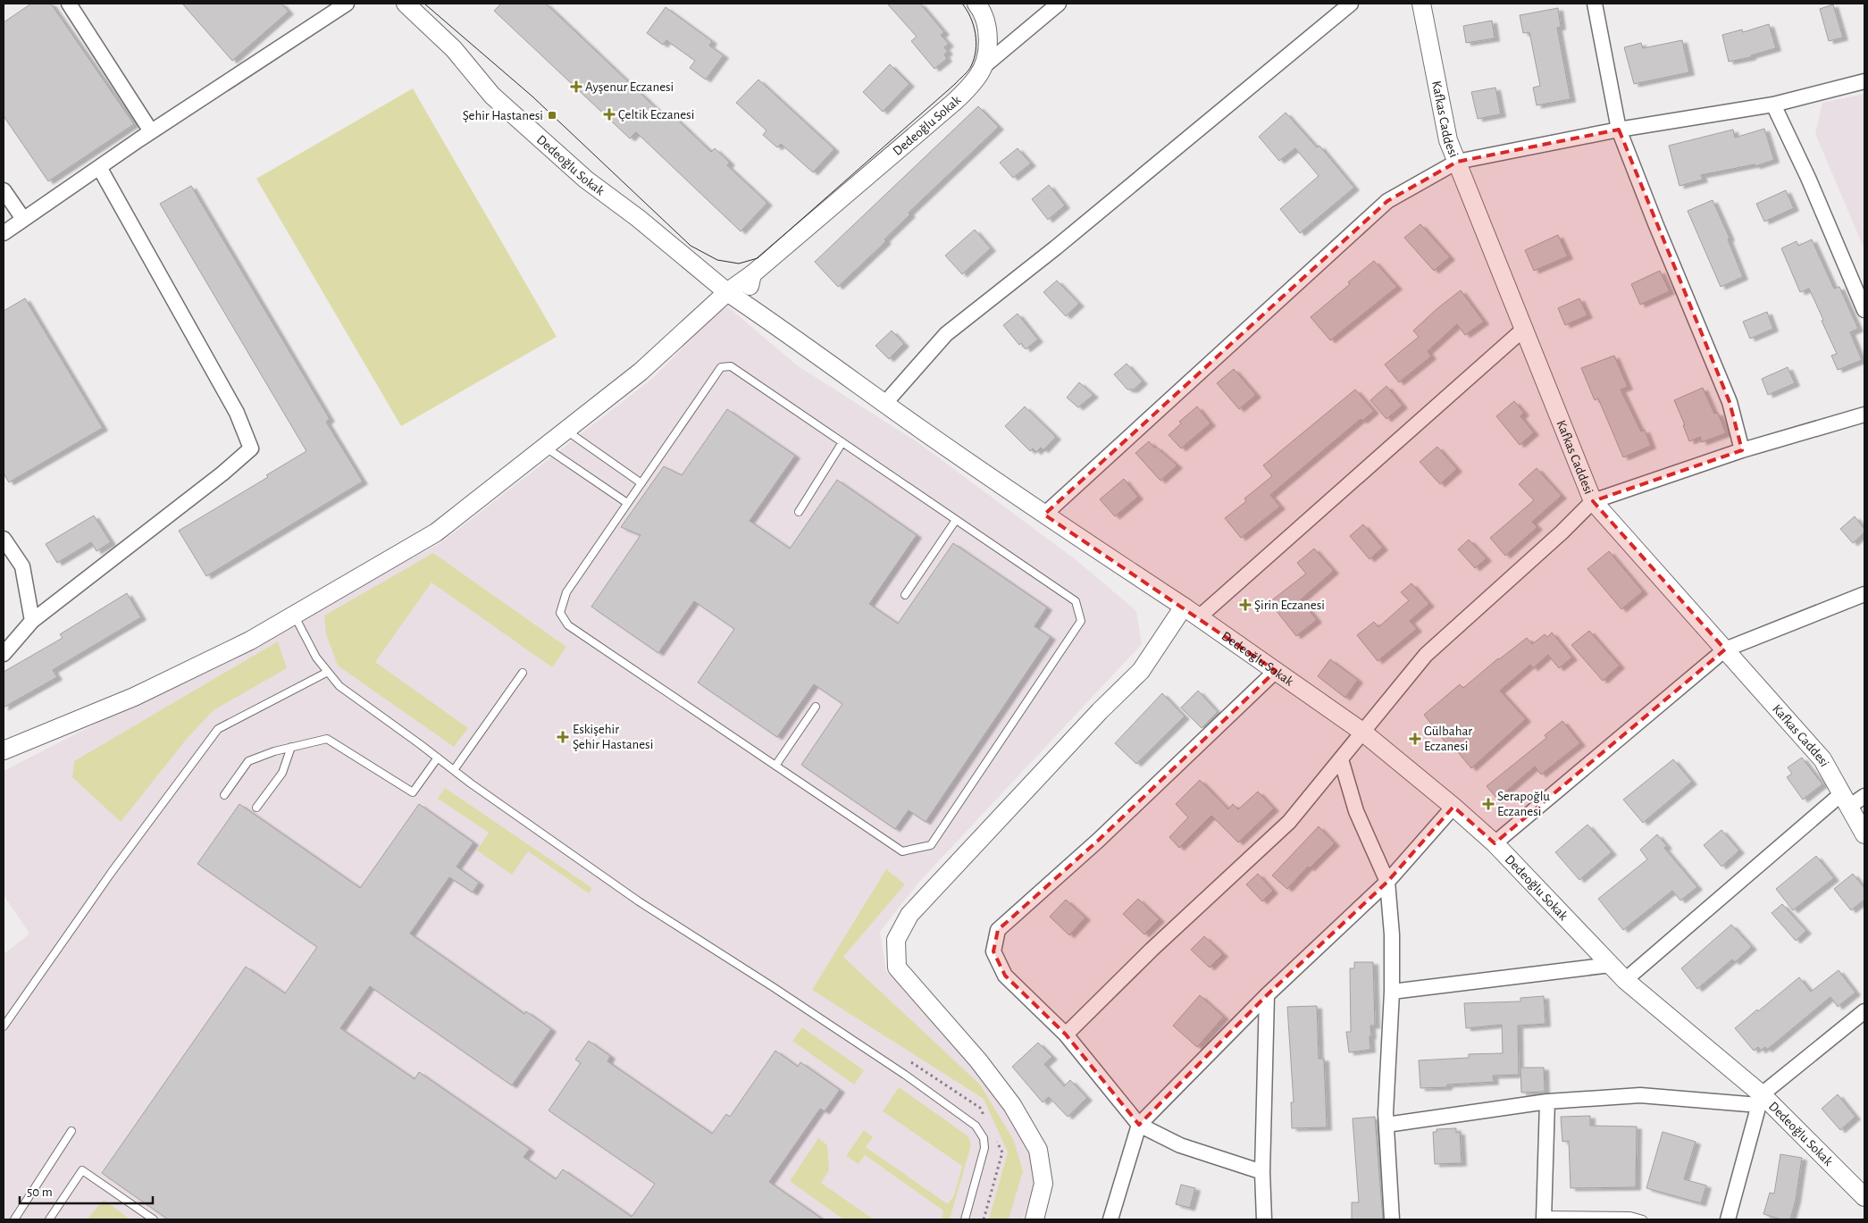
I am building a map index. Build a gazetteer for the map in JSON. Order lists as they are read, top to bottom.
{
  "streets": {
    "street": ["Kafkas Caddesi", "Dedeoğlu Sokak"]
  },
  "places": {
    "health": [
      "Ayşenur Eczanesi",
      "Çeltik Eczanesi",
      "Şirin Eczanesi",
      "Eskişehir Şehir Hastanesi",
      "Gülbahar Eczanesi",
      "Serapoğlu Eczanesi"
    ],
    "transit": ["Şehir Hastanesi"]
  },
  "scale_bar": "50 m"
}
